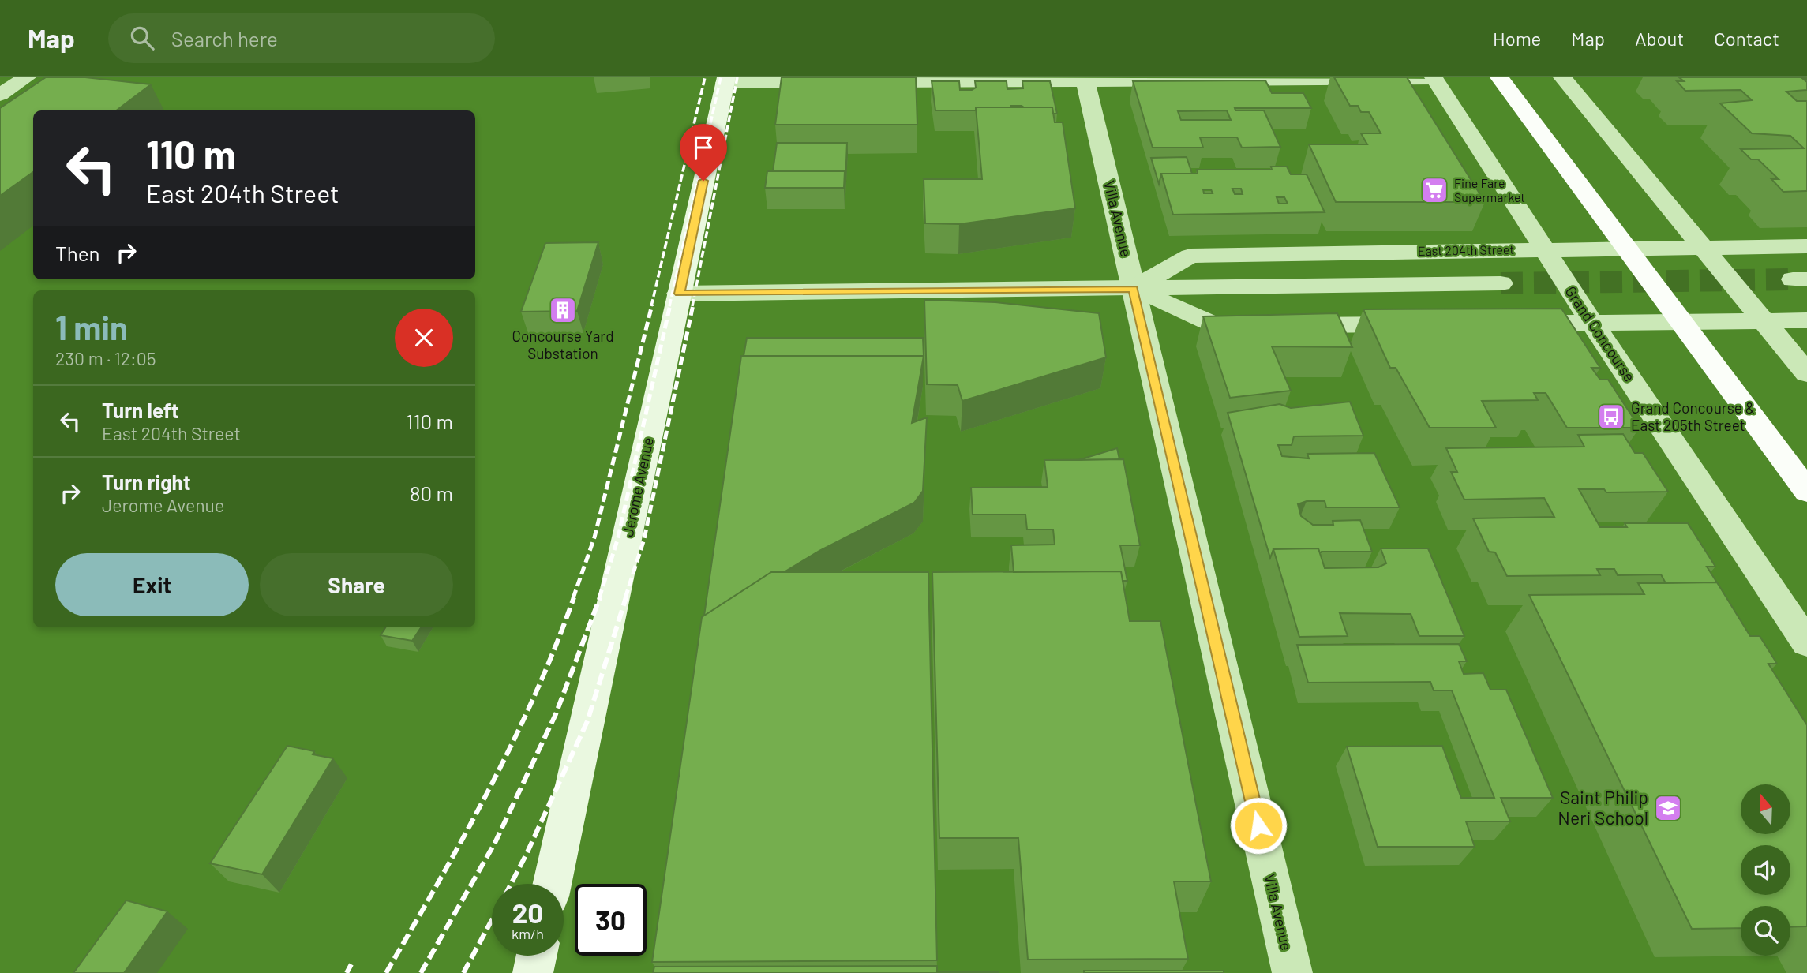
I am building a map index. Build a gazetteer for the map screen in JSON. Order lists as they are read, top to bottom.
{
  "streets": {
    "main road": ["Jerome Avenue"],
    "street": ["Villa Avenue", "East 204th Street", "Grand Concourse"]
  },
  "crossings": [
    ["Villa Avenue", "East 204th Street"],
    ["East 204th Street", "Grand Concourse"],
    ["East 204th Street", "Jerome Avenue"]
  ],
  "places": {
    "supermarket": ["Fine Fare Supermarket"],
    "building": ["Concourse Yard Substation"],
    "bus stop": ["Grand Concourse & East 205th Street"],
    "school or university": ["Saint Philip Neri School"]
  },
  "north": "top",
  "page": {
    "header": "Map",
    "search": "Search here",
    "nav": [
      "Home",
      "Map",
      "About",
      "Contact"
    ],
    "turn": ["110 m", "East 204th Street"],
    "then": "Then",
    "heading": ["1 min", "230 m · 12:05"],
    "list": [
      {
        "name": "Turn left",
        "note": "East 204th Street",
        "value": "110 m"
      },
      {
        "name": "Turn right",
        "note": "Jerome Avenue",
        "value": "80 m"
      }
    ],
    "buttons": ["Exit", "Share"],
    "speed": "20 km/h",
    "limit": "30"
  }
}
